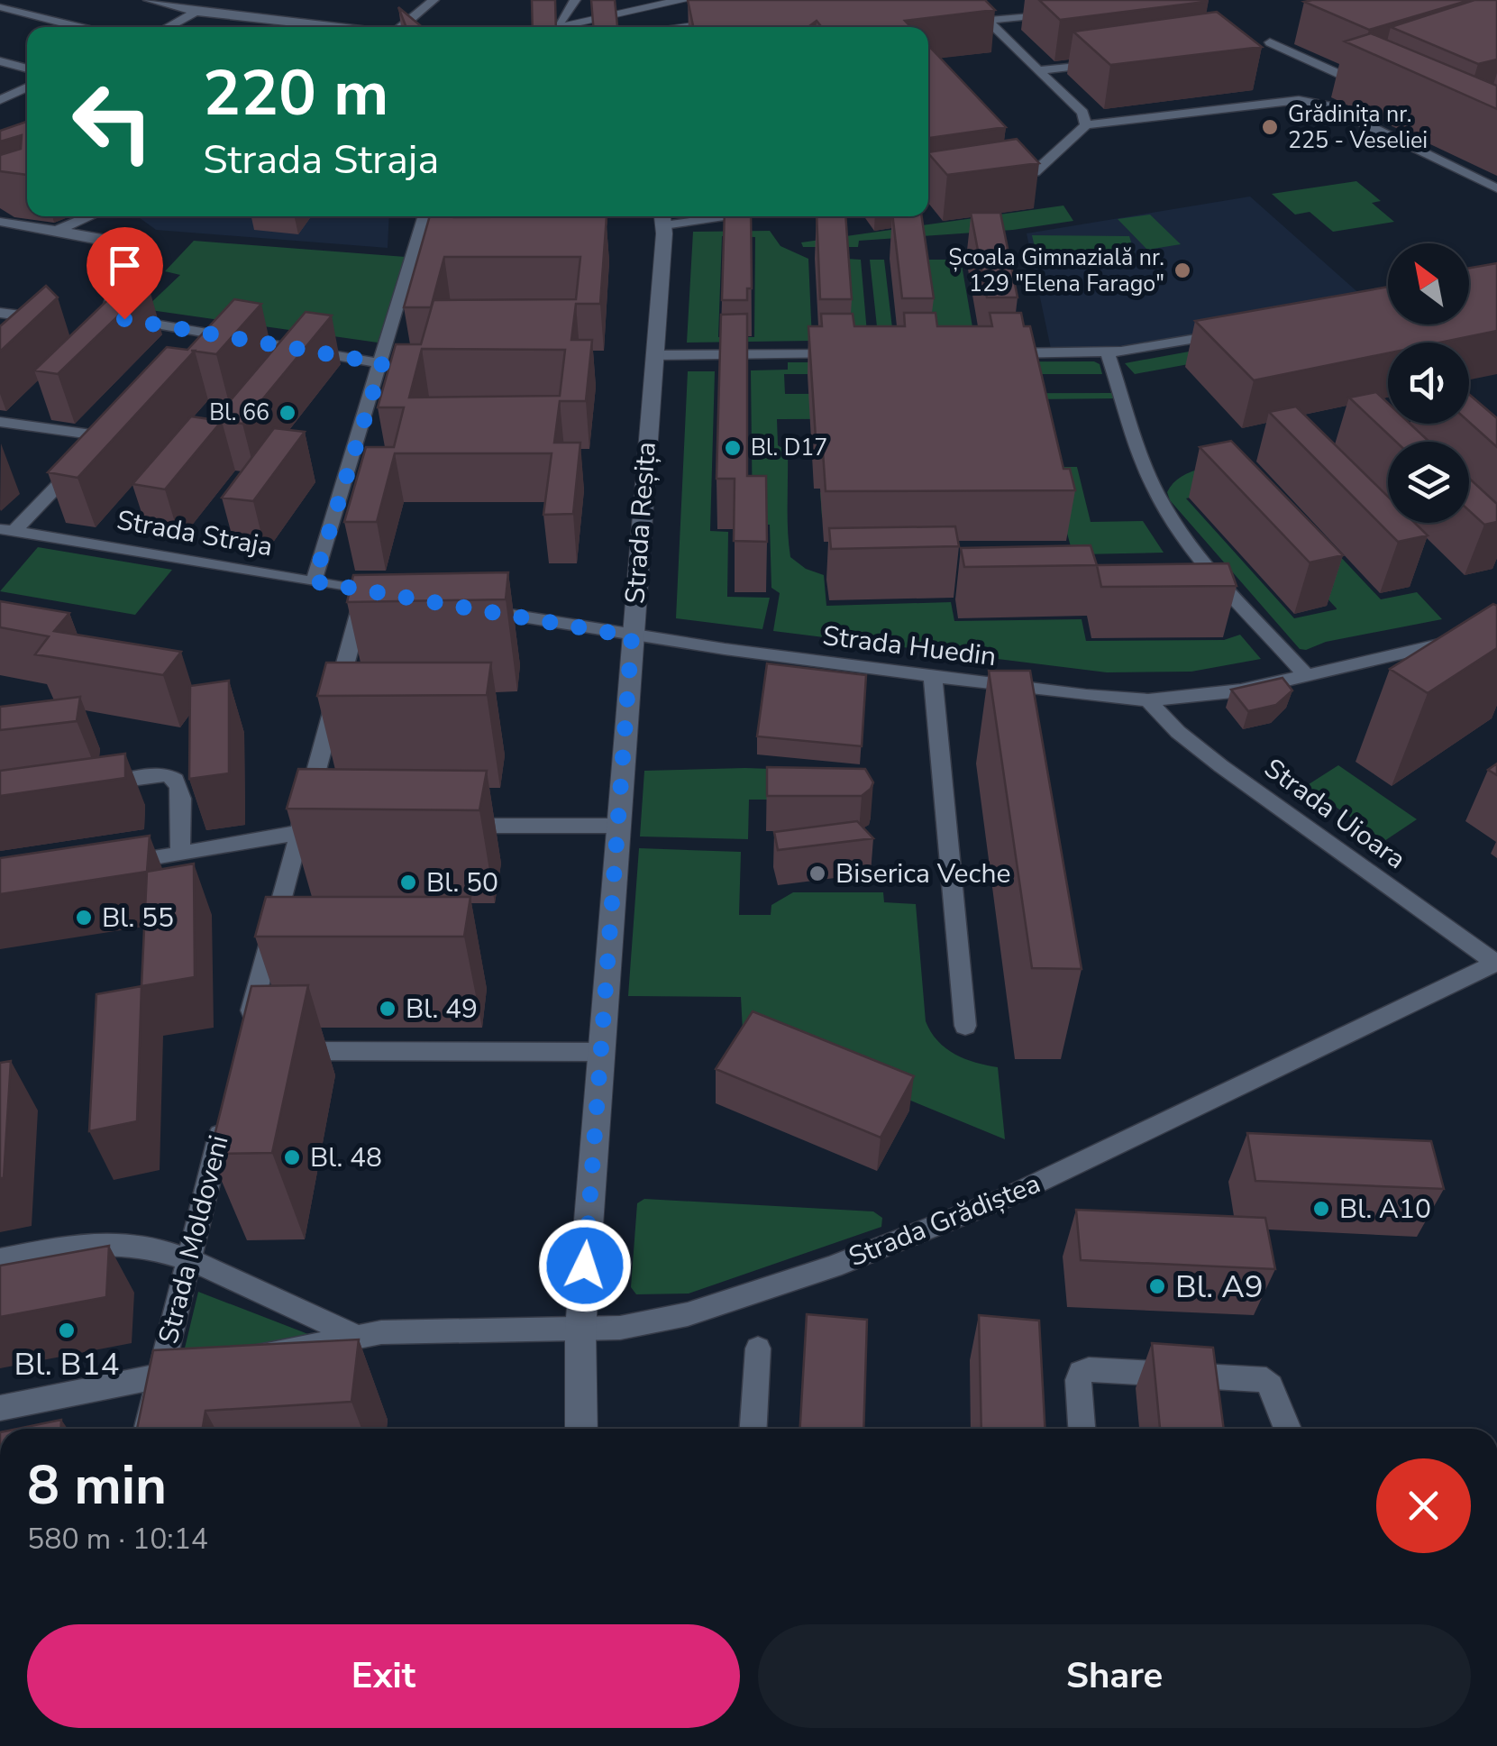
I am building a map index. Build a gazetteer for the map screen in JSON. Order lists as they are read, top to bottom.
{
  "streets": {
    "street": [
      "Strada Reșița",
      "Strada Straja",
      "Strada Huedin",
      "Strada Uioara",
      "Strada Grădiștea",
      "Strada Moldoveni"
    ]
  },
  "crossings": [
    ["Strada Reșița", "Strada Huedin"],
    ["Strada Reșița", "Strada Grădiștea"],
    ["Strada Huedin", "Strada Uioara"],
    ["Strada Uioara", "Strada Grădiștea"],
    ["Strada Grădiștea", "Strada Moldoveni"]
  ],
  "places": [
    "Grădinița nr. 225 - Veseliei",
    "Școala Gimnazială nr. 129 \"Elena Farago\"",
    "Bl. 66",
    "Bl. D17",
    "Biserica Veche",
    "Bl. 50",
    "Bl. 55",
    "Bl. 49",
    "Bl. 48",
    "Bl. A10",
    "Bl. A9",
    "Bl. B14"
  ],
  "north": "top left",
  "page": {
    "turn": ["220 m", "Strada Straja"],
    "heading": ["8 min", "580 m · 10:14"],
    "buttons": ["Exit", "Share"]
  }
}
